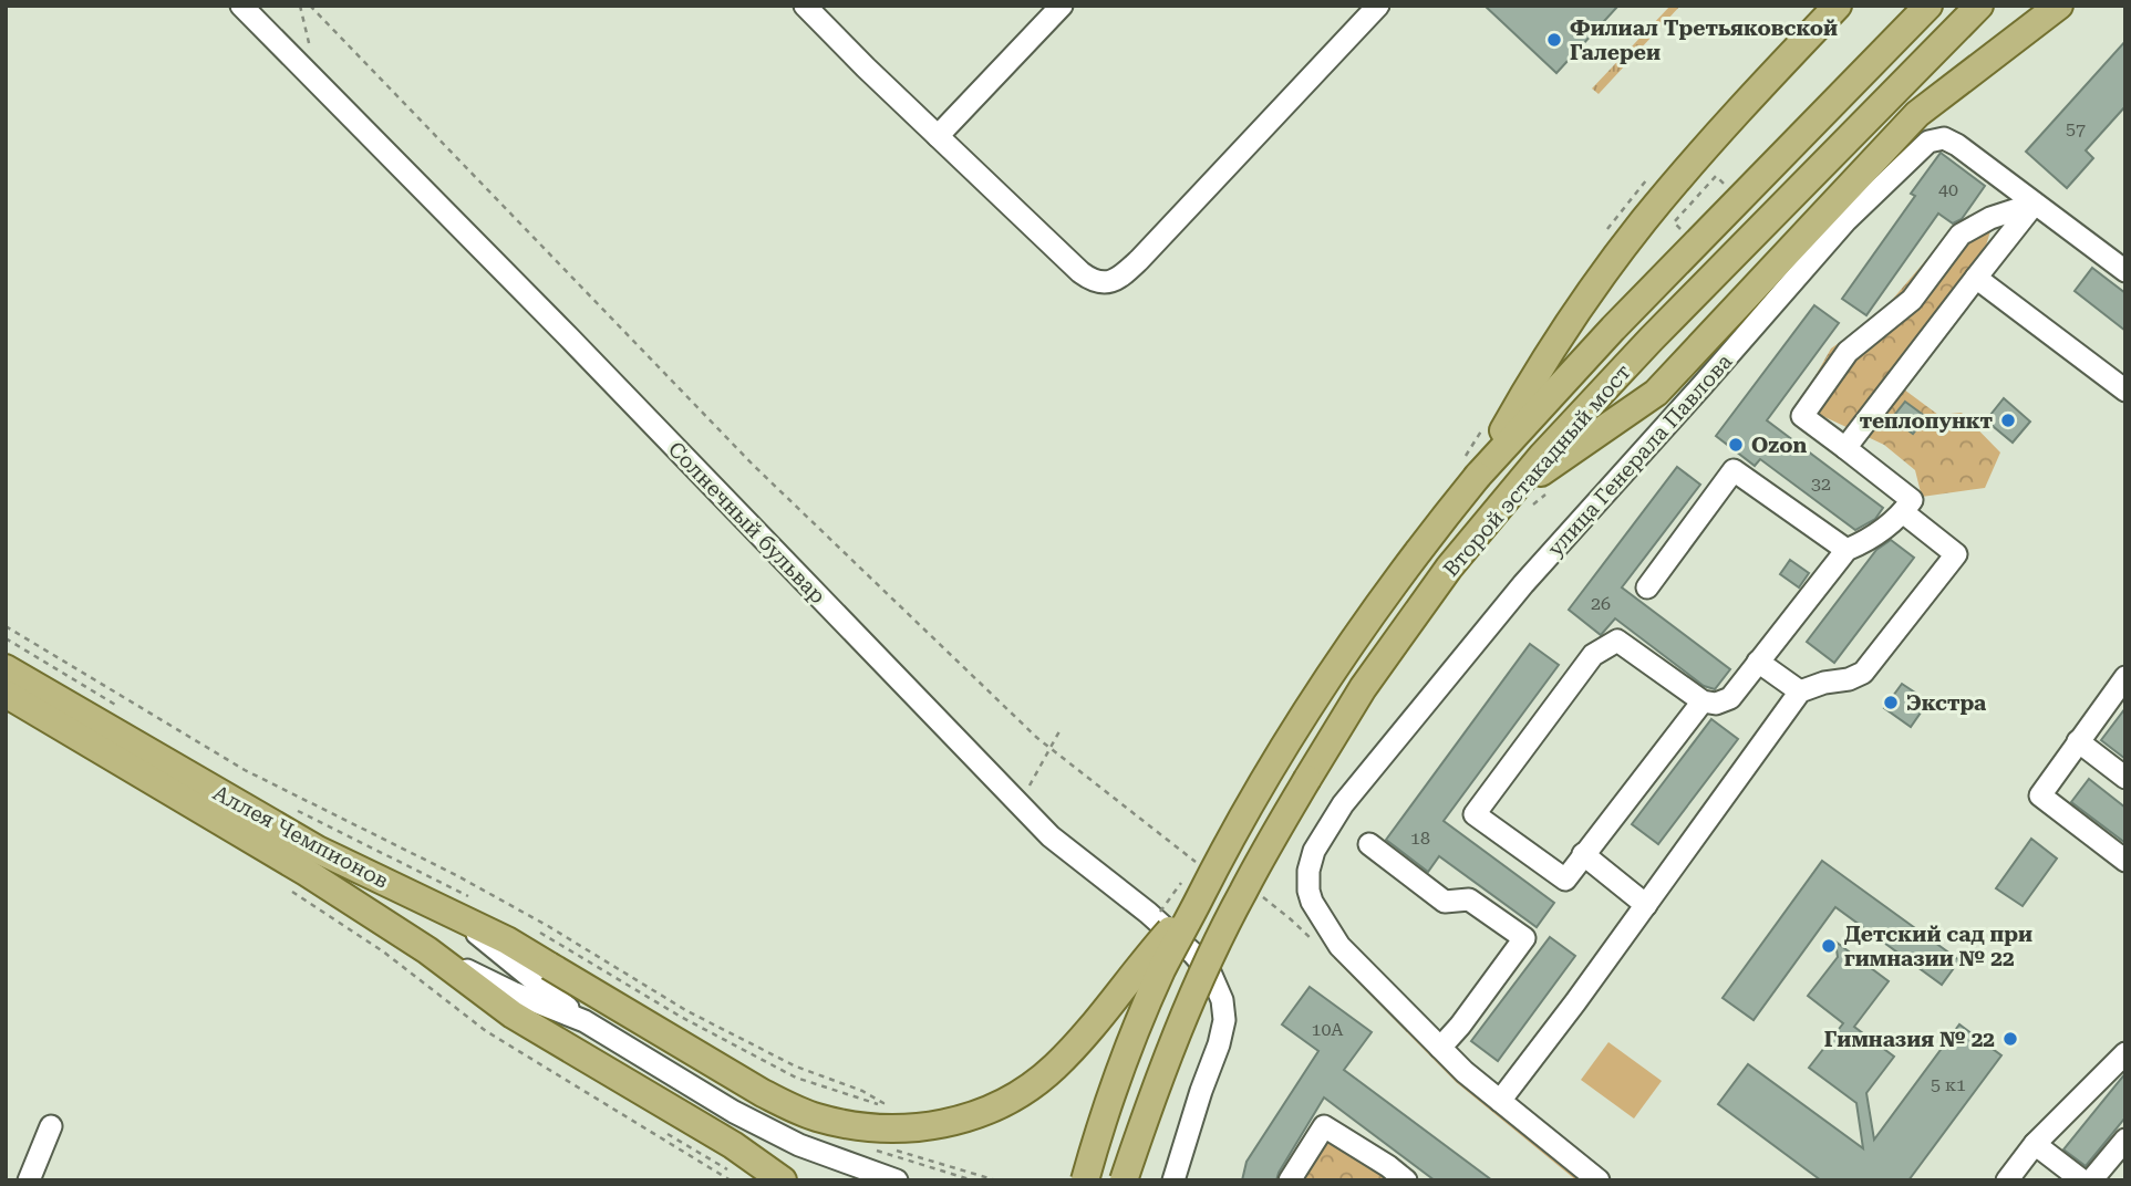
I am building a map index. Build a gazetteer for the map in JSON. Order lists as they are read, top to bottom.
{
  "streets": {
    "main road": ["Второй эстакадный мост", "Аллея Чемпионов"],
    "street": ["улица Генерала Павлова", "Солнечный бульвар"]
  },
  "places": [
    "Филиал Третьяковской Галереи",
    "теплопункт",
    "Ozon",
    "Экстра",
    "Детский сад при гимназии № 22",
    "Гимназия № 22"
  ],
  "house_numbers": [
    "57",
    "40",
    "32",
    "26",
    "18",
    "10А",
    "5 к1"
  ]
}
